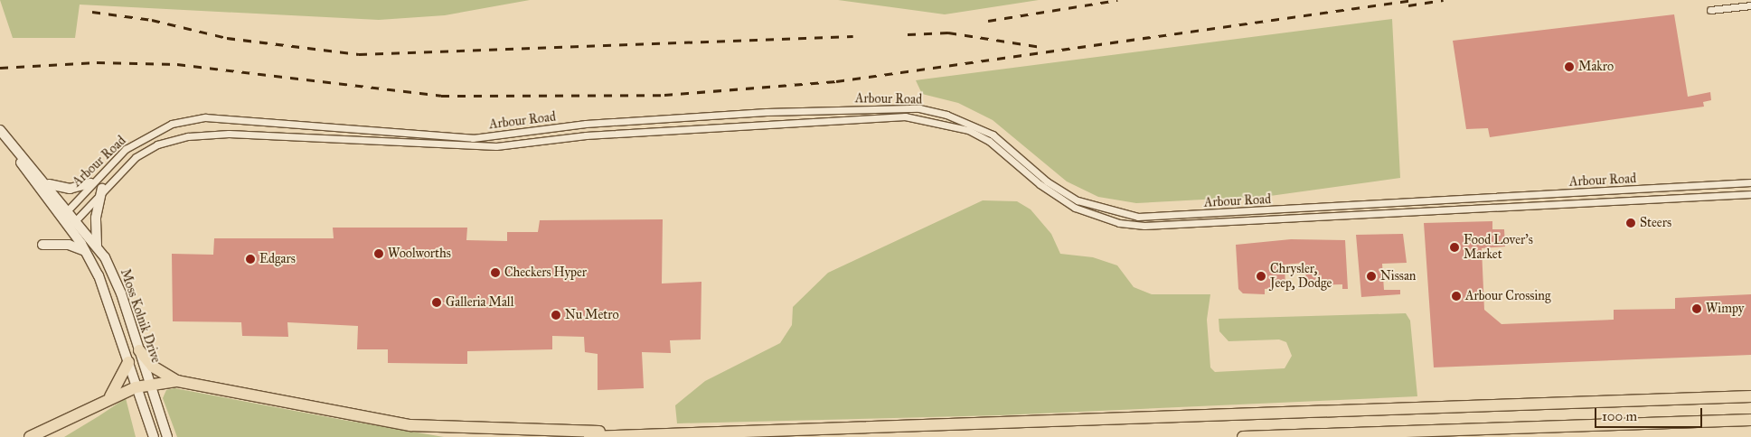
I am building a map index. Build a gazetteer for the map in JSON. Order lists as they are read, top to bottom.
{
  "streets": {
    "main road": ["Moss Kolnik Drive"],
    "street": ["Arbour Road"]
  },
  "crossings": [
    ["Arbour Road", "Moss Kolnik Drive"]
  ],
  "places": [
    "Makro",
    "Steers",
    "Food Lover's Market",
    "Woolworths",
    "Edgars",
    "Checkers Hyper",
    "Chrysler, Jeep, Dodge",
    "Nissan",
    "Arbour Crossing",
    "Galleria Mall",
    "Wimpy",
    "Nu Metro"
  ],
  "scale_bar": "100 m"
}
